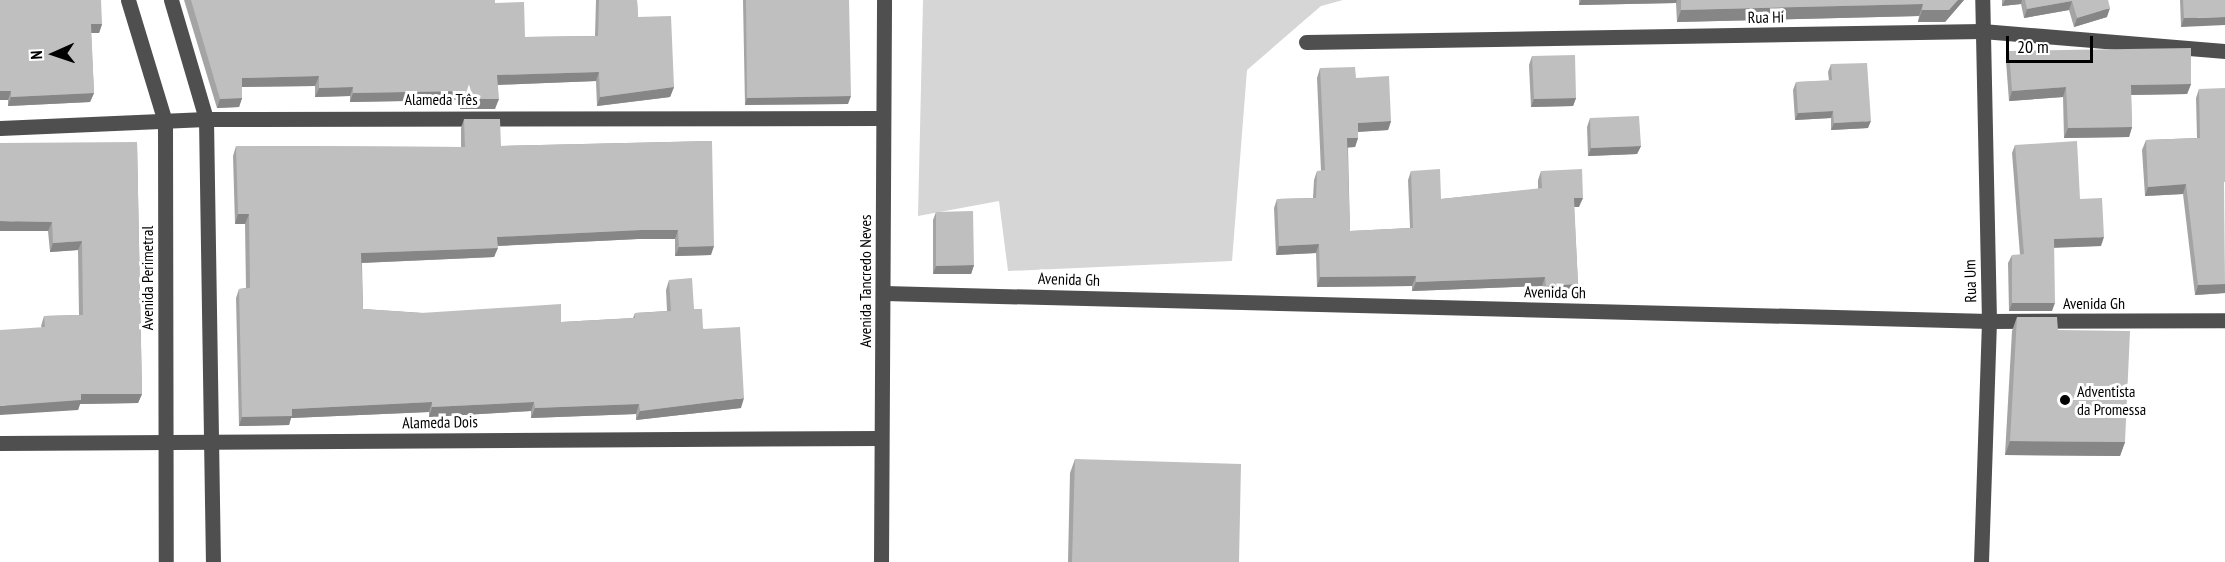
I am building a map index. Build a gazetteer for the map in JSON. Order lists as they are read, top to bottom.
{
  "streets": {
    "street": [
      "Rua Hi",
      "Alameda Três",
      "Avenida Perimetral",
      "Avenida Gh",
      "Avenida Tancredo Neves",
      "Rua Um",
      "Alameda Dois"
    ]
  },
  "crossings": [
    ["Rua Hi", "Rua Um"],
    ["Alameda Três", "Avenida Perimetral"],
    ["Alameda Três", "Avenida Tancredo Neves"],
    ["Avenida Perimetral", "Alameda Dois"],
    ["Avenida Gh", "Avenida Tancredo Neves"],
    ["Avenida Gh", "Rua Um"],
    ["Avenida Tancredo Neves", "Alameda Dois"]
  ],
  "places": ["Adventista da Promessa"],
  "scale_bar": "20 m",
  "north": "left"
}
